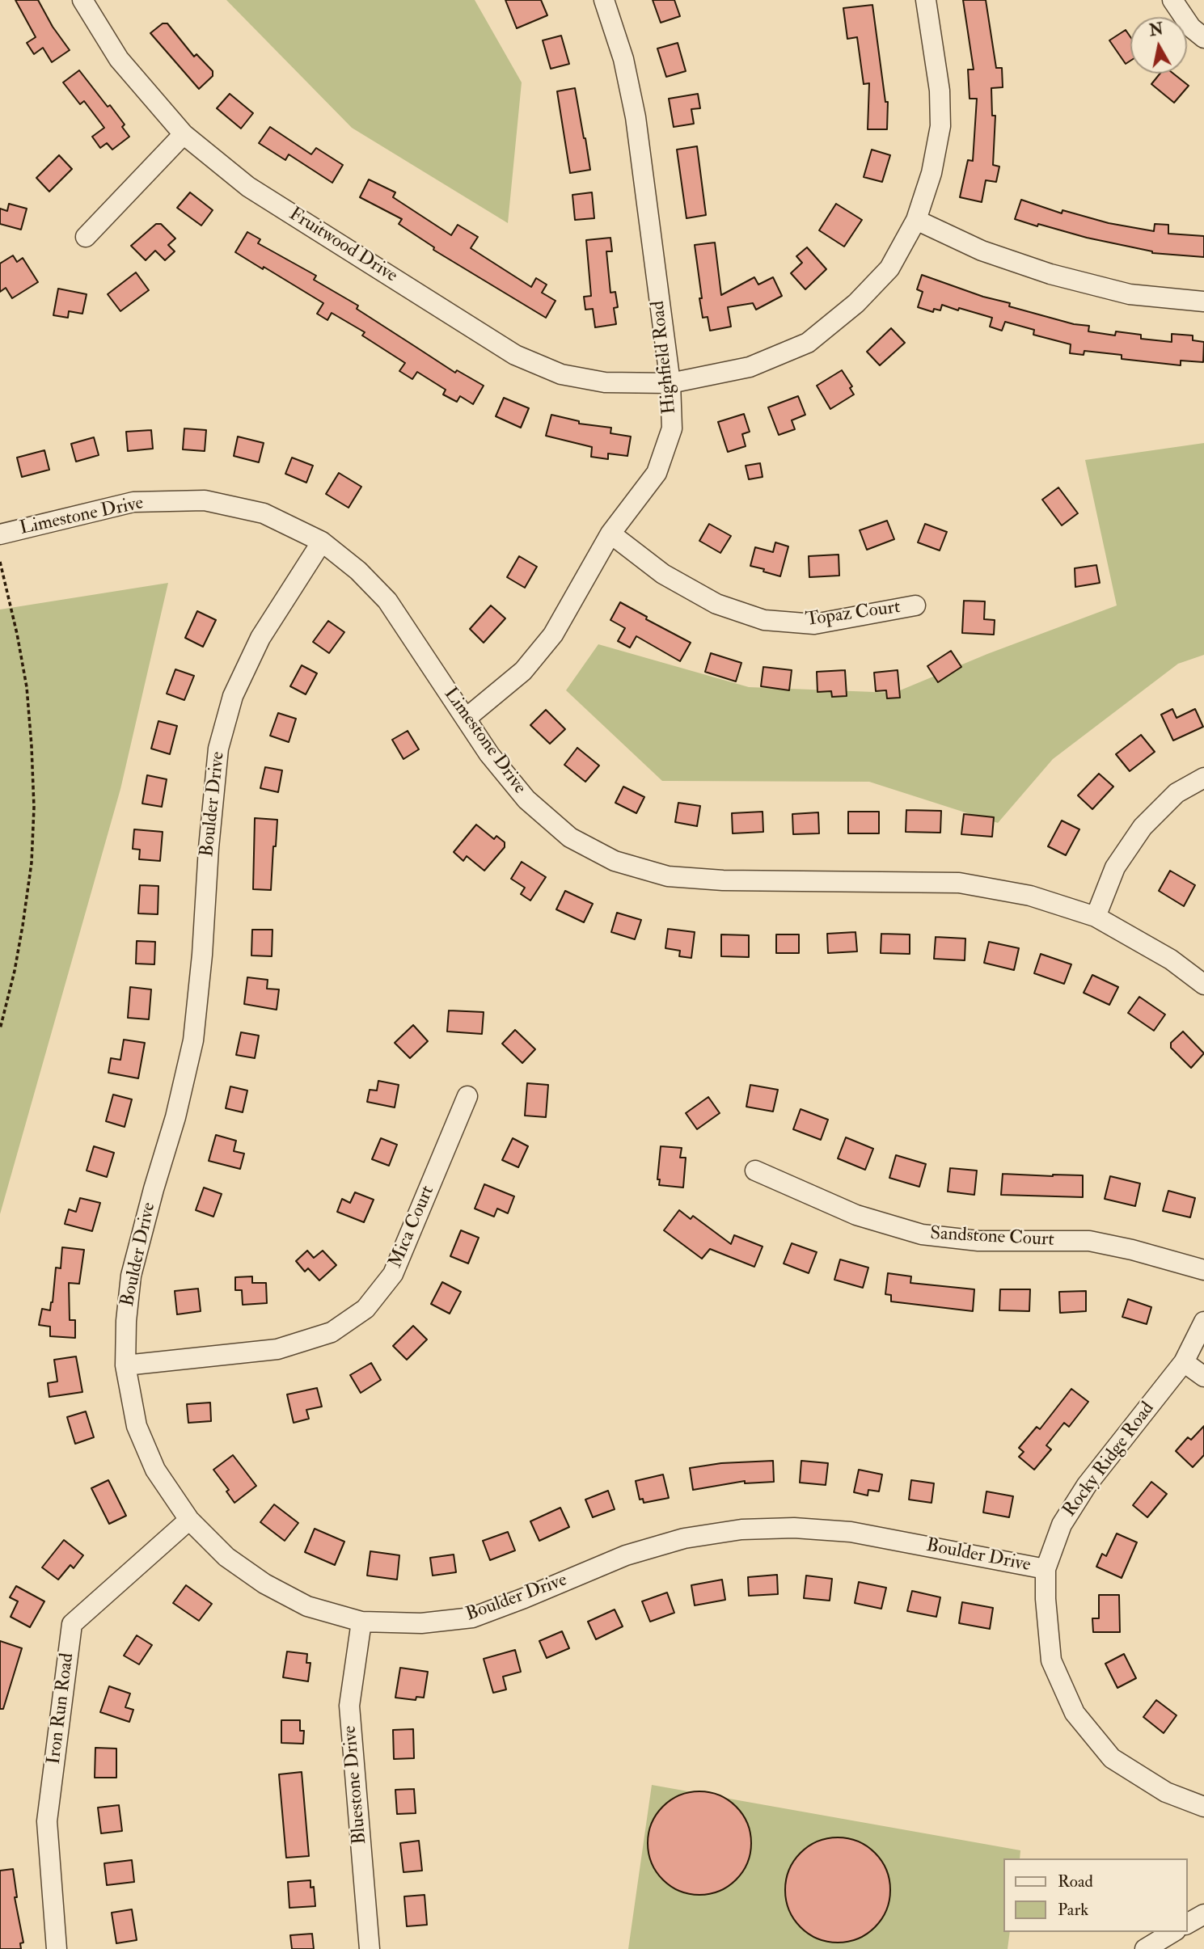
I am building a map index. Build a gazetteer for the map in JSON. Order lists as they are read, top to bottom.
{
  "streets": {
    "street": [
      "Fruitwood Drive",
      "Highfield Road",
      "Limestone Drive",
      "Topaz Court",
      "Boulder Drive",
      "Mica Court",
      "Sandstone Court",
      "Rocky Ridge Road",
      "Iron Run Road",
      "Bluestone Drive"
    ]
  },
  "crossings": [
    ["Fruitwood Drive", "Highfield Road"],
    ["Highfield Road", "Limestone Drive"],
    ["Highfield Road", "Topaz Court"],
    ["Limestone Drive", "Boulder Drive"],
    ["Boulder Drive", "Mica Court"],
    ["Boulder Drive", "Rocky Ridge Road"],
    ["Boulder Drive", "Iron Run Road"],
    ["Boulder Drive", "Bluestone Drive"]
  ],
  "legend": ["Road", "Park"],
  "north": "top"
}
